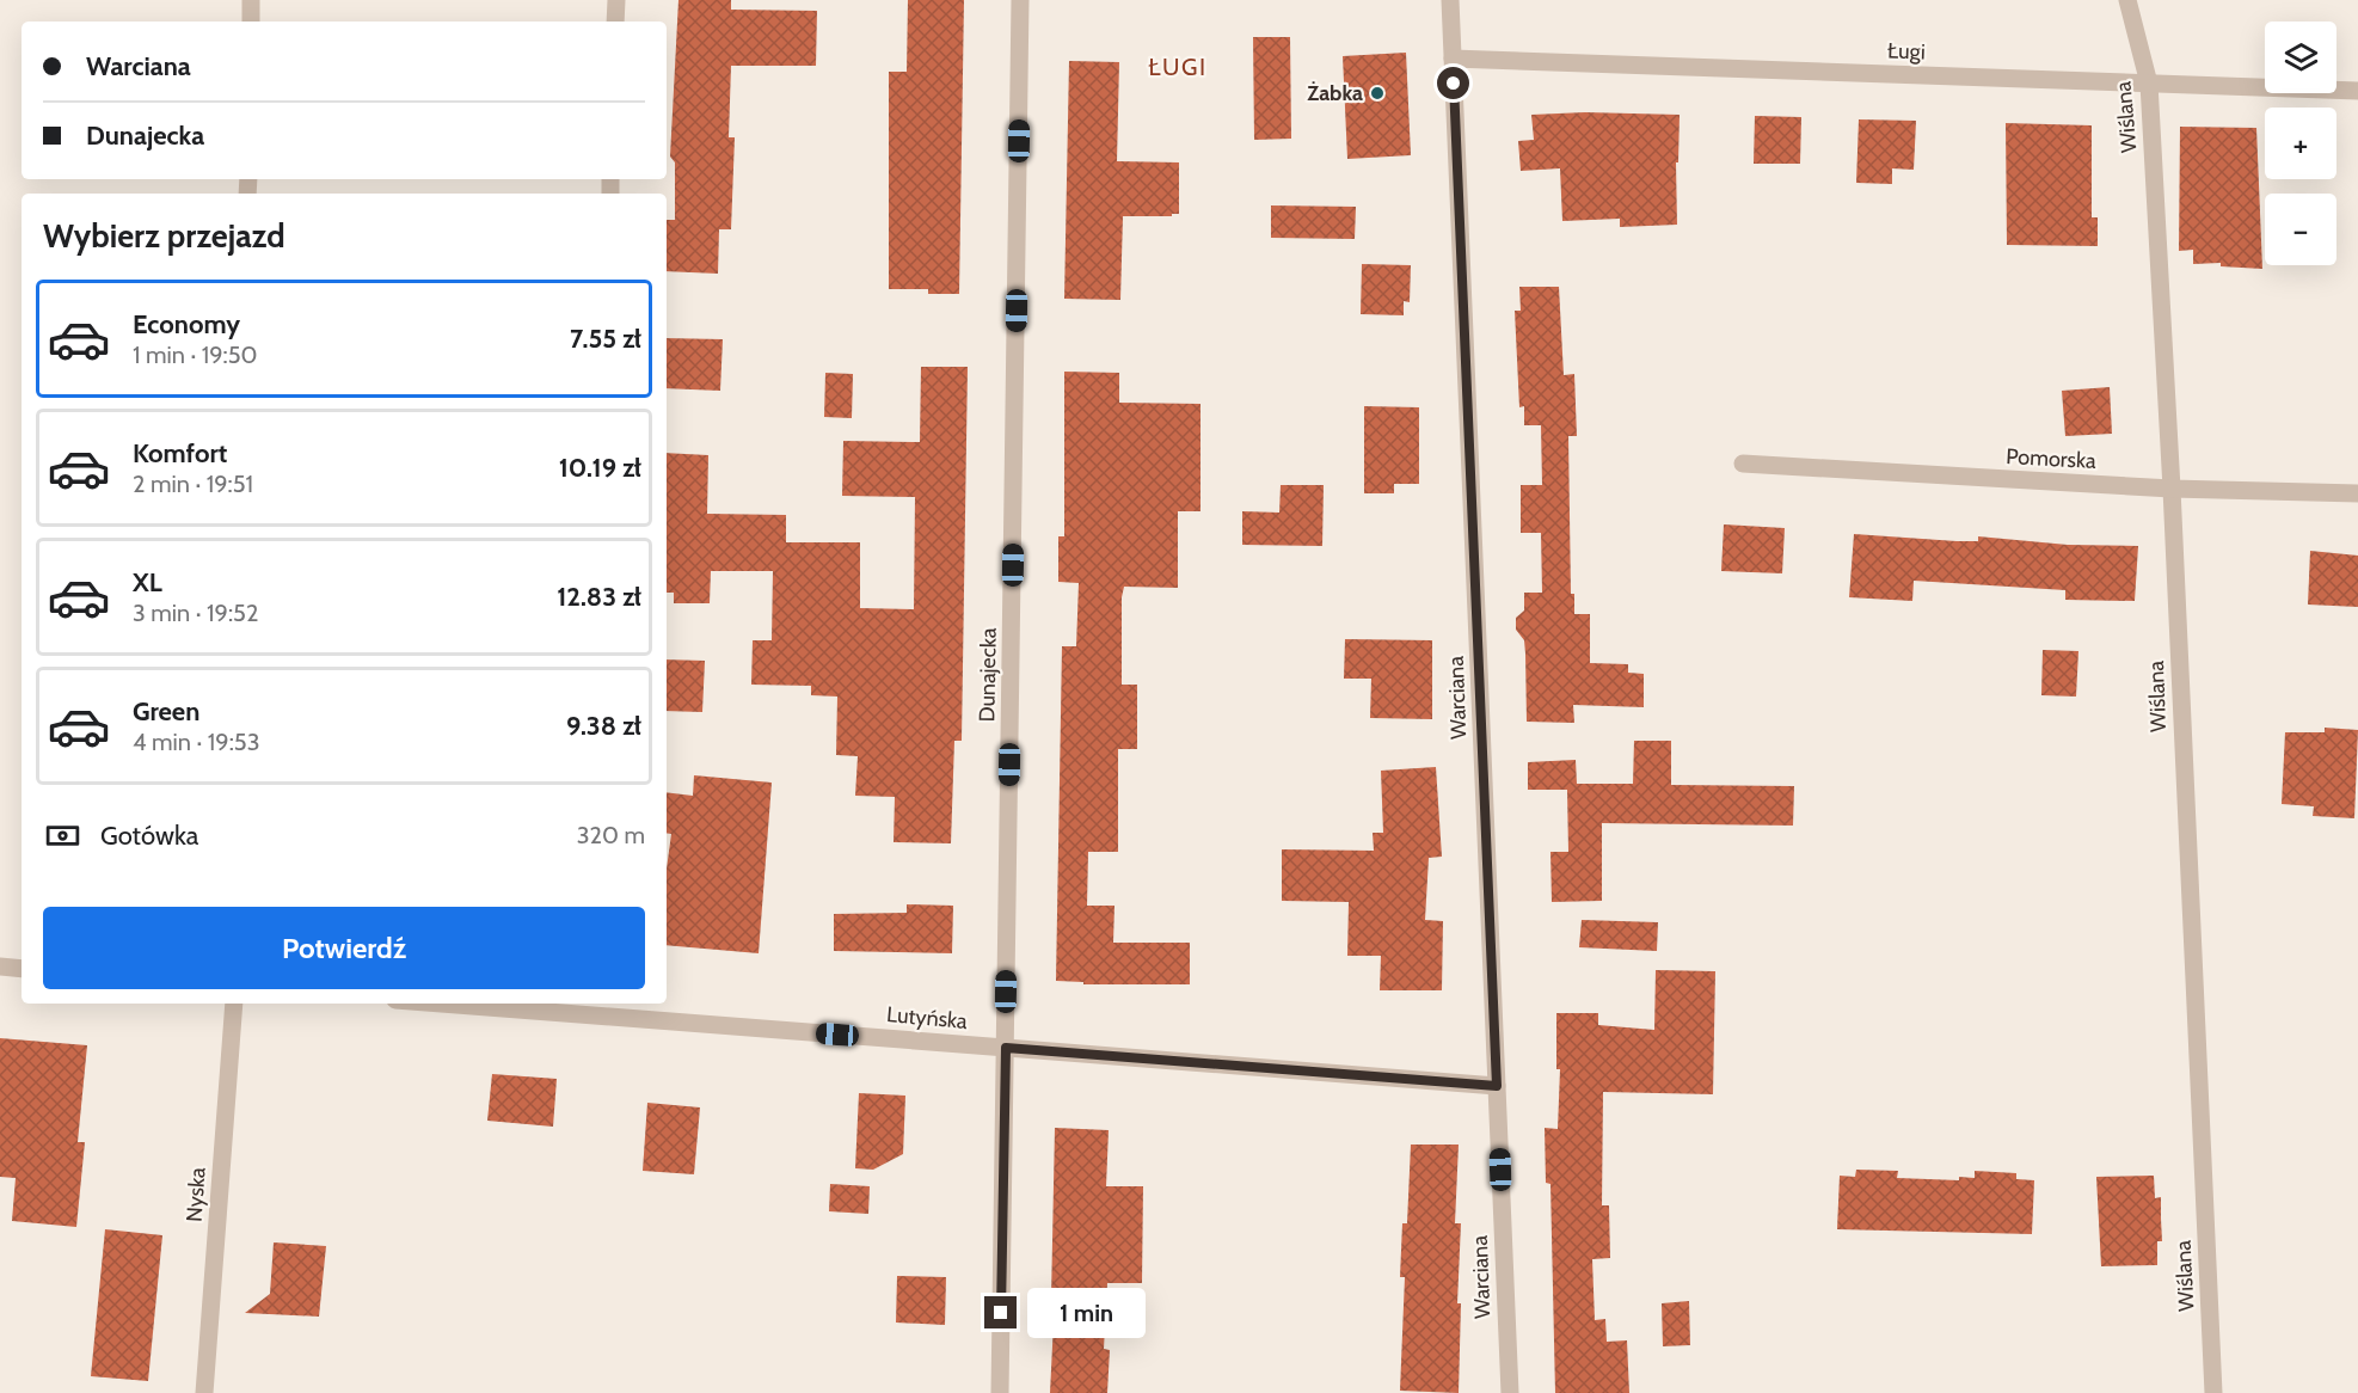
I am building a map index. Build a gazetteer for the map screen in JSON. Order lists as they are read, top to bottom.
{
  "streets": {
    "street": [
      "Ługi",
      "Wiślana",
      "Pomorska",
      "Dunajecka",
      "Warciana",
      "Lutyńska",
      "Nyska"
    ]
  },
  "crossings": [
    ["Ługi", "Wiślana"],
    ["Ługi", "Warciana"],
    ["Wiślana", "Pomorska"],
    ["Dunajecka", "Lutyńska"],
    ["Warciana", "Lutyńska"]
  ],
  "districts": ["ŁUGI"],
  "places": ["Żabka"],
  "page": {
    "map_buttons": ["+", "−"],
    "banner": ["Warciana", "Dunajecka"],
    "heading": "Wybierz przejazd",
    "list": [
      {
        "name": "Economy",
        "note": "1 min · 19:50",
        "value": "7.55 zł"
      },
      {
        "name": "Komfort",
        "note": "2 min · 19:51",
        "value": "10.19 zł"
      },
      {
        "name": "XL",
        "note": "3 min · 19:52",
        "value": "12.83 zł"
      },
      {
        "name": "Green",
        "note": "4 min · 19:53",
        "value": "9.38 zł"
      }
    ],
    "pay": ["Gotówka", "320 m"],
    "buttons": "Potwierdź",
    "bubble": "1 min"
  }
}
